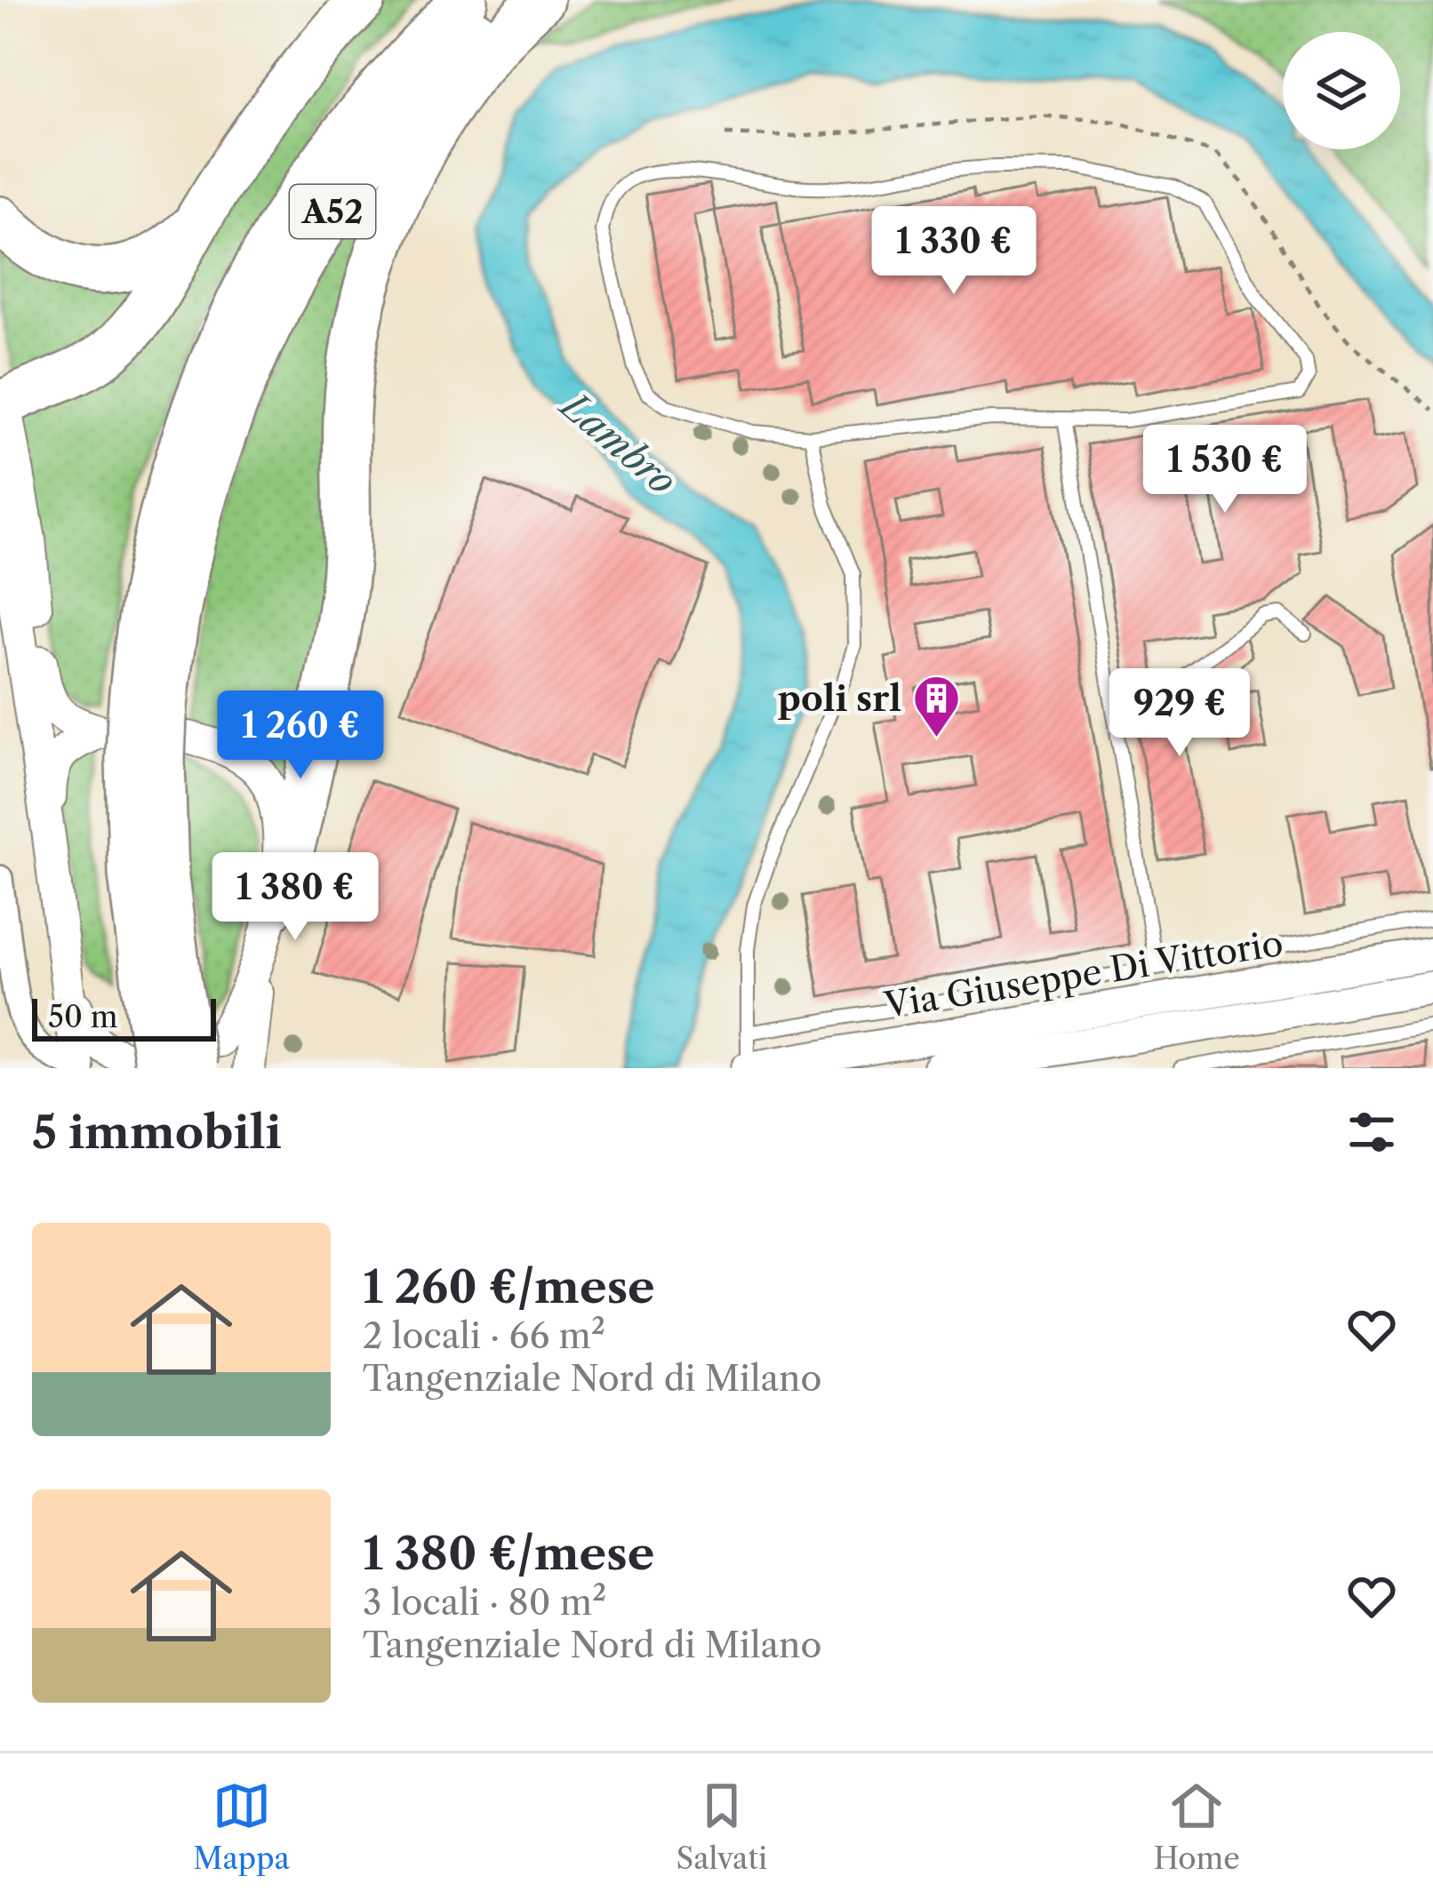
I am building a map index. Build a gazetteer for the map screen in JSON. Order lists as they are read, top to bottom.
{
  "streets": {
    "highway": ["A52"],
    "street": ["Via Giuseppe Di Vittorio"]
  },
  "water": ["Lambro"],
  "places": {
    "building": ["poli srl"]
  },
  "scale_bar": "50 m",
  "page": {
    "price": [
      "1 330 €",
      "1 530 €",
      "929 €",
      "1 260 €",
      "1 380 €"
    ],
    "scale": "50 m",
    "heading": "5 immobili",
    "list": [
      {
        "name": "1 260 €/mese",
        "note": "2 locali · 66 m² · Tangenziale Nord di Milano"
      },
      {
        "name": "1 380 €/mese",
        "note": "3 locali · 80 m² · Tangenziale Nord di Milano"
      }
    ],
    "tabs": ["Mappa", "Salvati", "Home"]
  }
}
